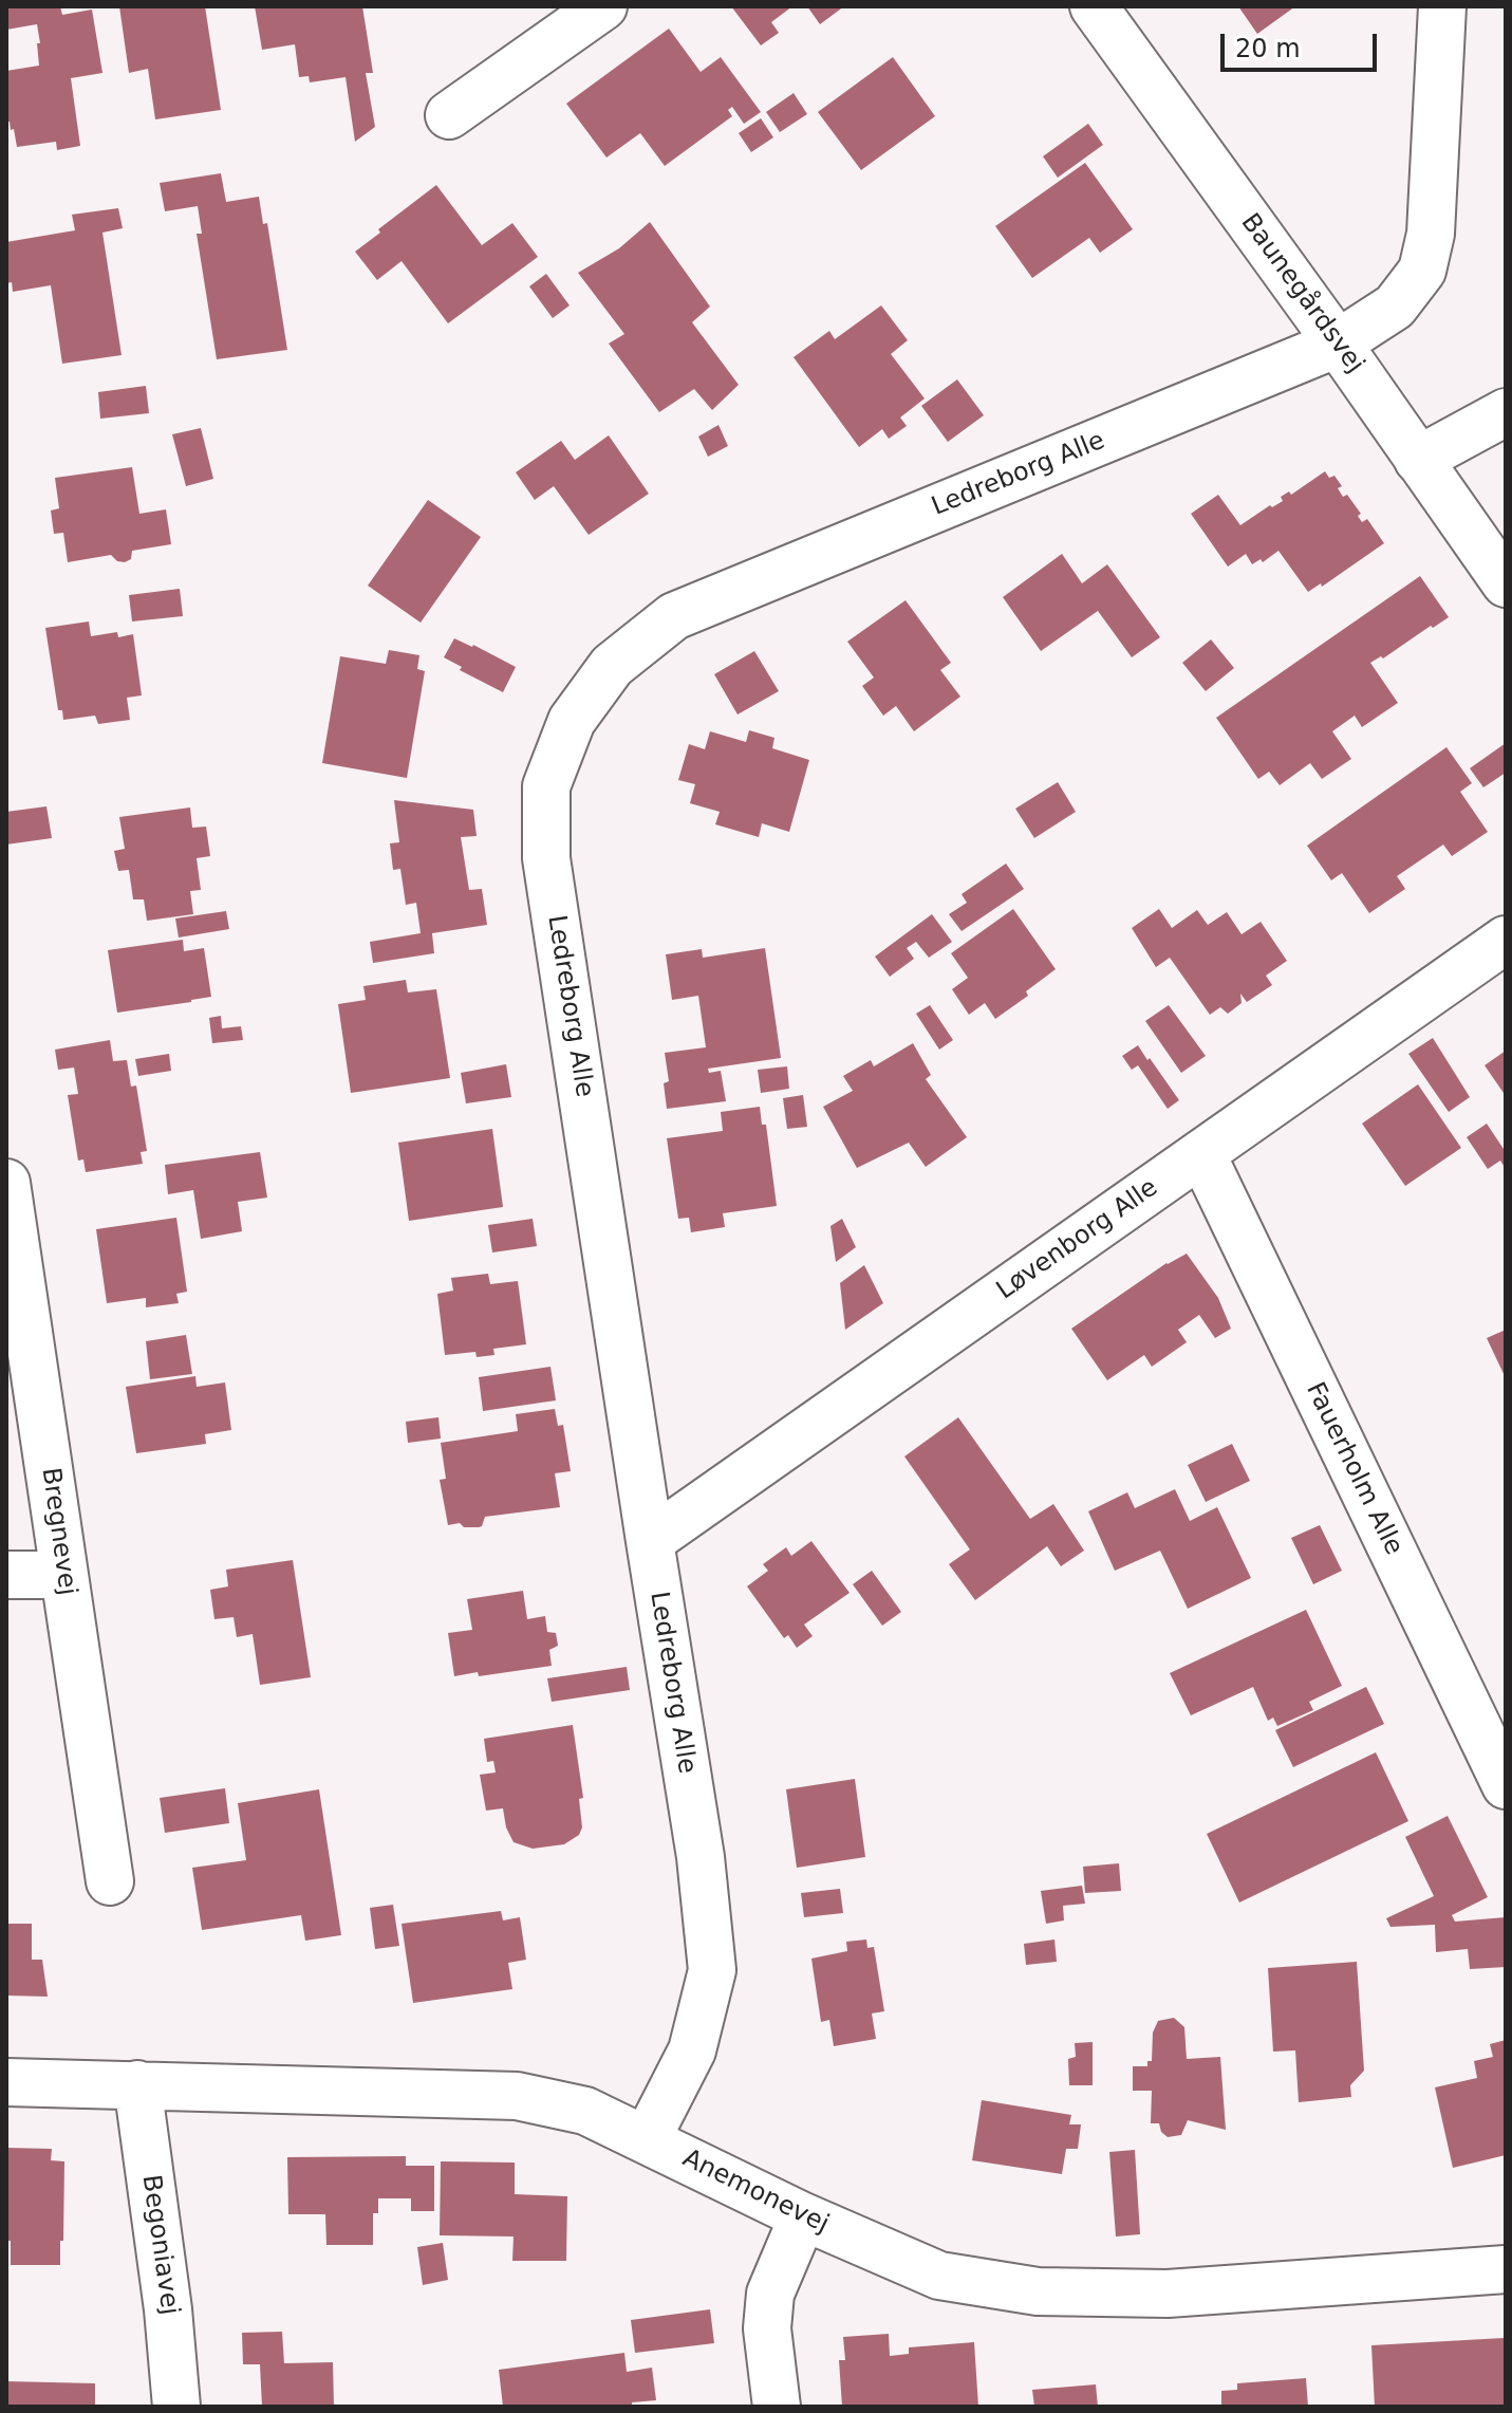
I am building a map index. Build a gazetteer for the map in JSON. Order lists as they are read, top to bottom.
{
  "streets": {
    "street": [
      "Baunegårdsvej",
      "Ledreborg Alle",
      "Løvenborg Alle",
      "Fauerholm Alle",
      "Bregnevej",
      "Anemonevej",
      "Begoniavej"
    ]
  },
  "crossings": [
    ["Baunegårdsvej", "Ledreborg Alle"],
    ["Ledreborg Alle", "Løvenborg Alle"],
    ["Ledreborg Alle", "Anemonevej"],
    ["Løvenborg Alle", "Fauerholm Alle"],
    ["Anemonevej", "Begoniavej"]
  ],
  "scale_bar": "20 m"
}
